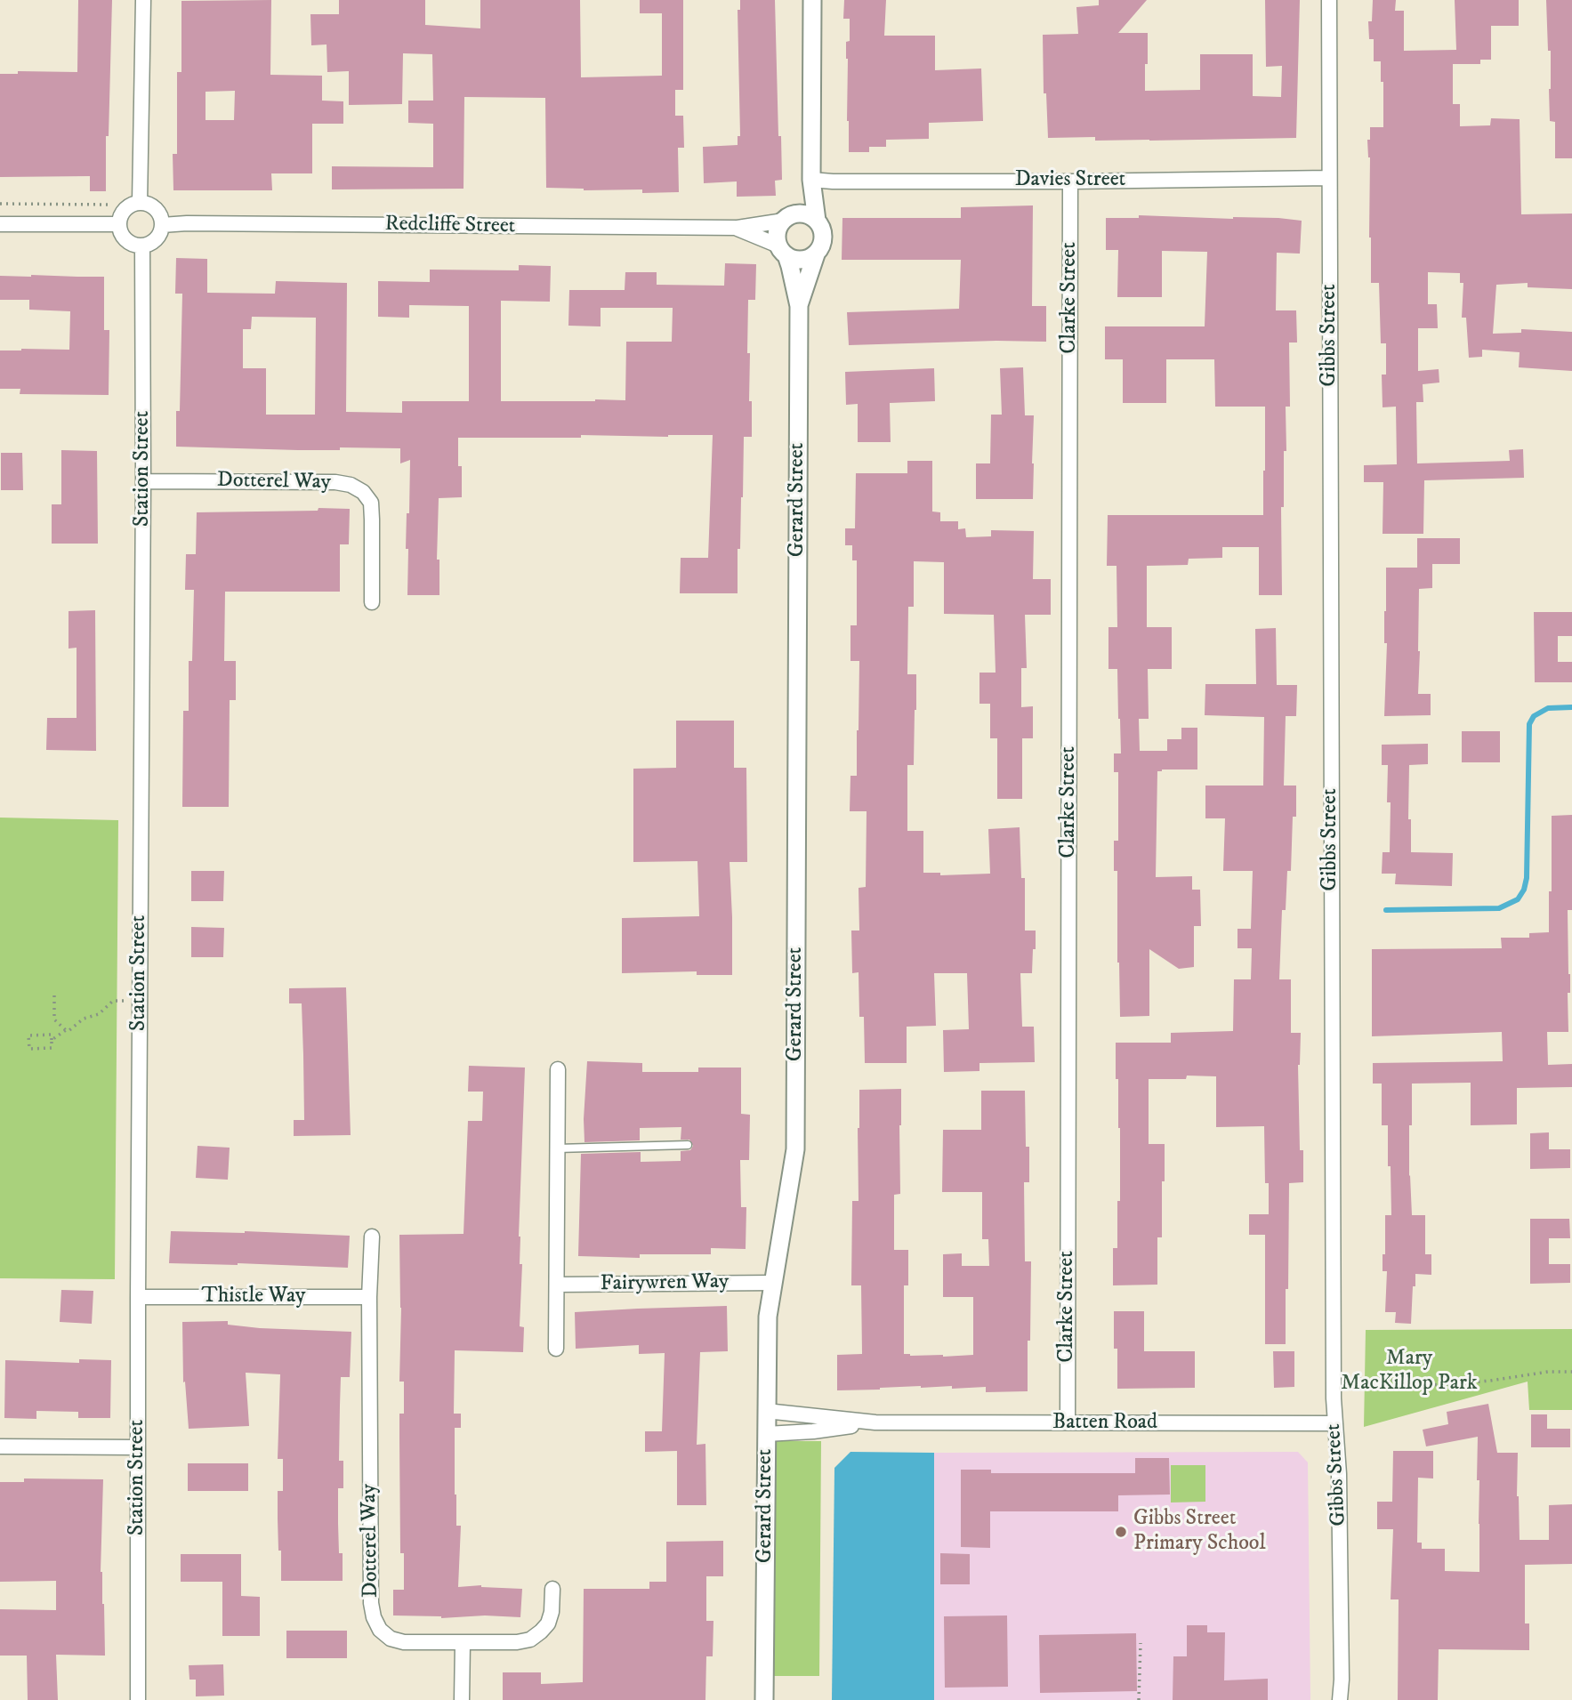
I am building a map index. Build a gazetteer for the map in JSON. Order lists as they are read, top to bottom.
{
  "streets": {
    "street": [
      "Davies Street",
      "Redcliffe Street",
      "Clarke Street",
      "Gibbs Street",
      "Station Street",
      "Dotterel Way",
      "Gerard Street",
      "Fairywren Way",
      "Thistle Way",
      "Batten Road"
    ]
  },
  "crossings": [
    ["Davies Street", "Clarke Street"],
    ["Davies Street", "Gibbs Street"],
    ["Redcliffe Street", "Station Street"],
    ["Redcliffe Street", "Gerard Street"],
    ["Clarke Street", "Batten Road"],
    ["Gibbs Street", "Batten Road"],
    ["Station Street", "Dotterel Way"],
    ["Station Street", "Thistle Way"],
    ["Dotterel Way", "Thistle Way"],
    ["Gerard Street", "Fairywren Way"],
    ["Gerard Street", "Batten Road"]
  ],
  "parks": ["Mary MacKillop Park"],
  "places": ["Gibbs Street Primary School"]
}
